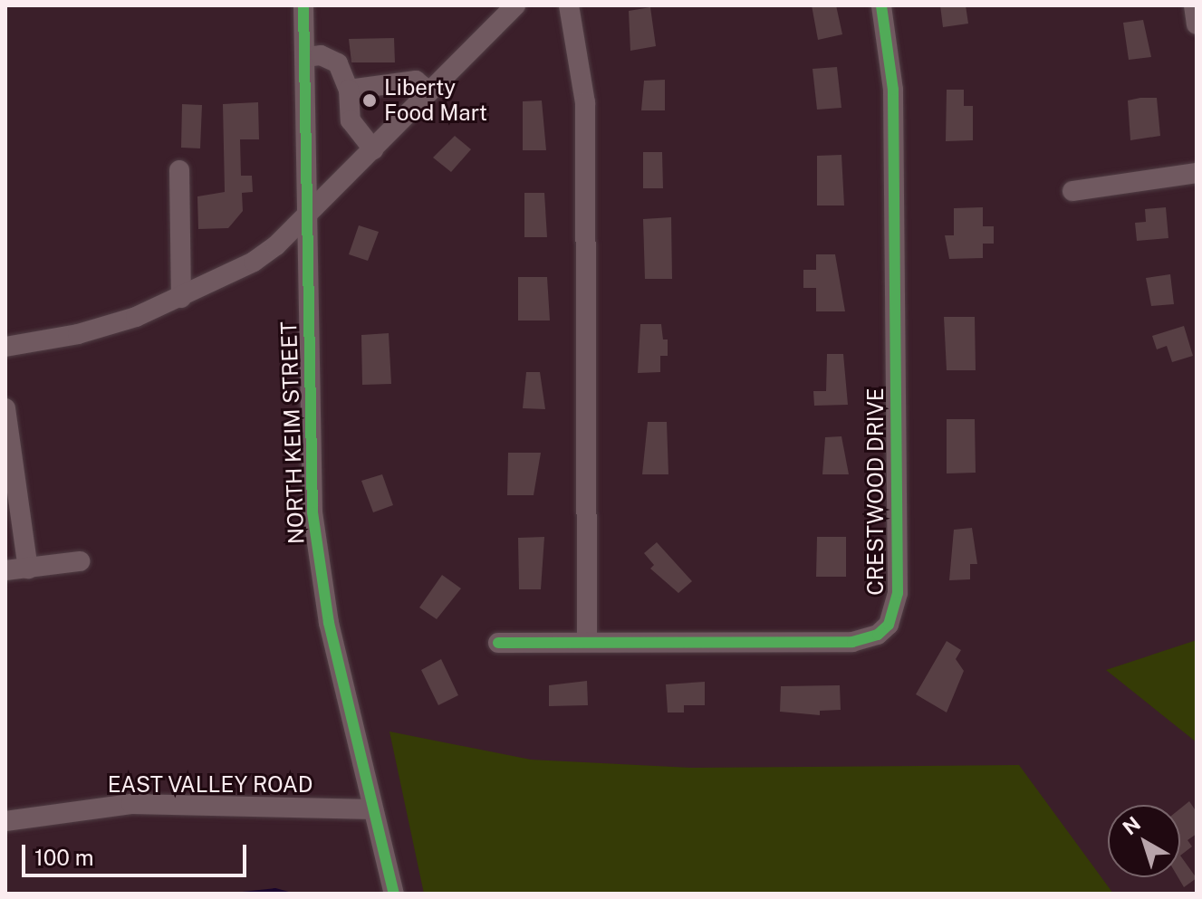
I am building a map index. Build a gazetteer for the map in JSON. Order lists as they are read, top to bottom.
{
  "streets": {
    "street": ["NORTH KEIM STREET", "CRESTWOOD DRIVE", "EAST VALLEY ROAD"]
  },
  "crossings": [
    ["NORTH KEIM STREET", "EAST VALLEY ROAD"]
  ],
  "places": ["Liberty Food Mart"],
  "scale_bar": "100 m",
  "north": "top left"
}
